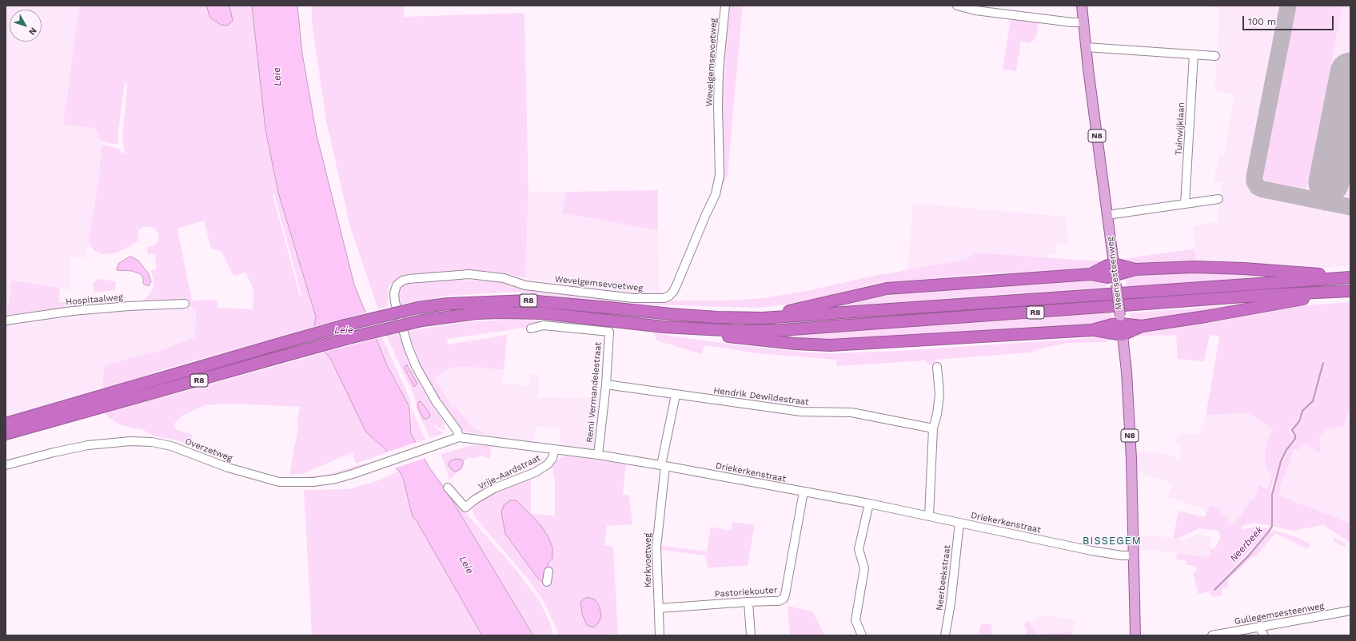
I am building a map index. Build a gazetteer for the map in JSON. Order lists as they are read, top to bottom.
{
  "streets": {
    "highway": ["R8"],
    "main road": ["N8", "Meensesteenweg"],
    "street": [
      "Wevelgemsevoetweg",
      "Tuinwijklaan",
      "Hospitaalweg",
      "Remi Vermandelestraat",
      "Hendrik Dewildestraat",
      "Overzetweg",
      "Vrije-Aardstraat",
      "Driekerkenstraat",
      "Kerkvoetweg",
      "Neerbeekstraat",
      "Pastoriekouter",
      "Gullegemsesteenweg"
    ]
  },
  "crossings": [
    ["Wevelgemsevoetweg", "Driekerkenstraat"],
    ["N8", "Meensesteenweg"],
    ["N8", "Driekerkenstraat"],
    ["Meensesteenweg", "Driekerkenstraat"],
    ["Remi Vermandelestraat", "Hendrik Dewildestraat"],
    ["Remi Vermandelestraat", "Driekerkenstraat"],
    ["Hendrik Dewildestraat", "Kerkvoetweg"],
    ["Overzetweg", "Driekerkenstraat"],
    ["Vrije-Aardstraat", "Driekerkenstraat"],
    ["Driekerkenstraat", "Kerkvoetweg"],
    ["Driekerkenstraat", "Neerbeekstraat"],
    ["Driekerkenstraat", "Pastoriekouter"],
    ["Kerkvoetweg", "Pastoriekouter"]
  ],
  "districts": ["BISSEGEM"],
  "water": ["Leie", "Neerbeek"],
  "scale_bar": "100 m",
  "north": "bottom right"
}
